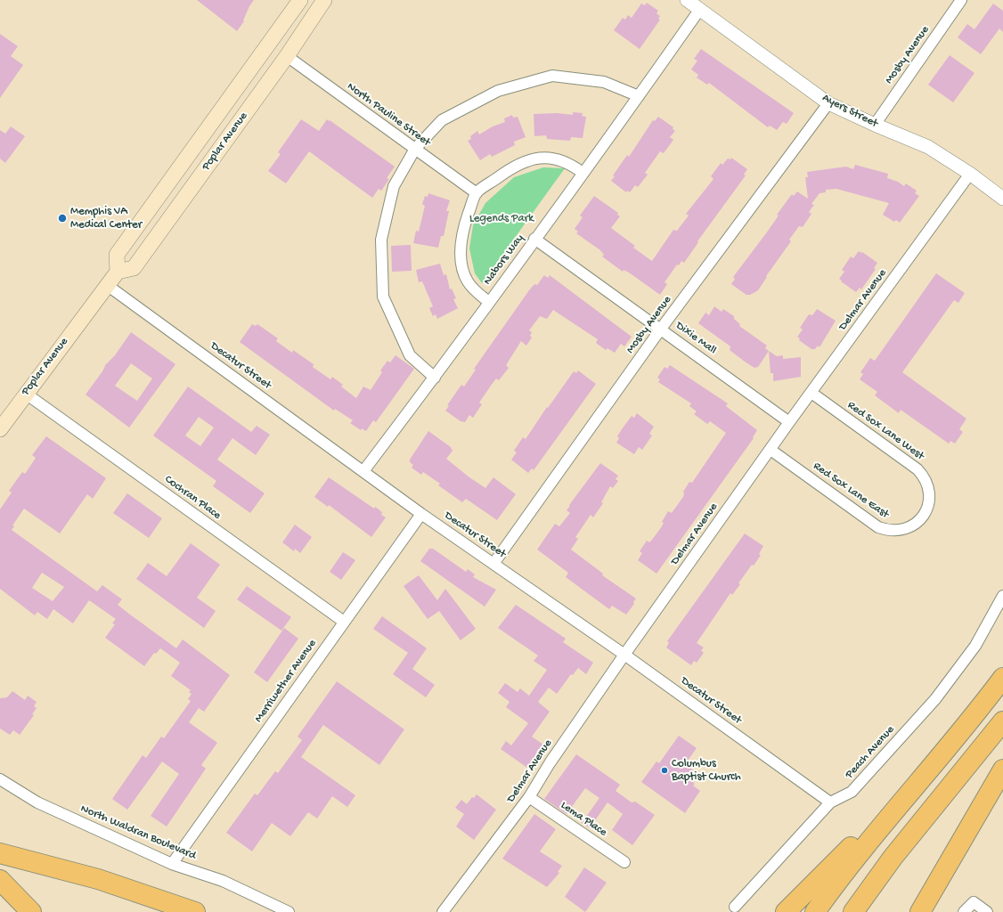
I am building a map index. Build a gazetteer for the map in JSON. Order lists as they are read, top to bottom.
{
  "streets": {
    "main road": ["Poplar Avenue"],
    "street": [
      "Mosby Avenue",
      "Ayers Street",
      "North Pauline Street",
      "Nabors Way",
      "Delmar Avenue",
      "Dixie Mall",
      "Decatur Street",
      "Red Sox Lane West",
      "Red Sox Lane East",
      "Cochran Place",
      "Merriwether Avenue",
      "Peach Avenue",
      "Lema Place",
      "North Waldran Boulevard"
    ]
  },
  "crossings": [
    ["Mosby Avenue", "Ayers Street"],
    ["Mosby Avenue", "Dixie Mall"],
    ["Mosby Avenue", "Decatur Street"],
    ["Ayers Street", "Nabors Way"],
    ["Ayers Street", "Delmar Avenue"],
    ["North Pauline Street", "Poplar Avenue"],
    ["Poplar Avenue", "Decatur Street"],
    ["Poplar Avenue", "Cochran Place"],
    ["Nabors Way", "Dixie Mall"],
    ["Nabors Way", "Decatur Street"],
    ["Delmar Avenue", "Dixie Mall"],
    ["Delmar Avenue", "Decatur Street"],
    ["Delmar Avenue", "Red Sox Lane West"],
    ["Delmar Avenue", "Red Sox Lane East"],
    ["Delmar Avenue", "Lema Place"],
    ["Decatur Street", "Merriwether Avenue"],
    ["Decatur Street", "Peach Avenue"],
    ["Red Sox Lane West", "Red Sox Lane East"],
    ["Cochran Place", "Merriwether Avenue"],
    ["Merriwether Avenue", "North Waldran Boulevard"]
  ],
  "parks": ["Legends Park"],
  "places": ["Memphis VA Medical Center", "Columbus Baptist Church"]
}
